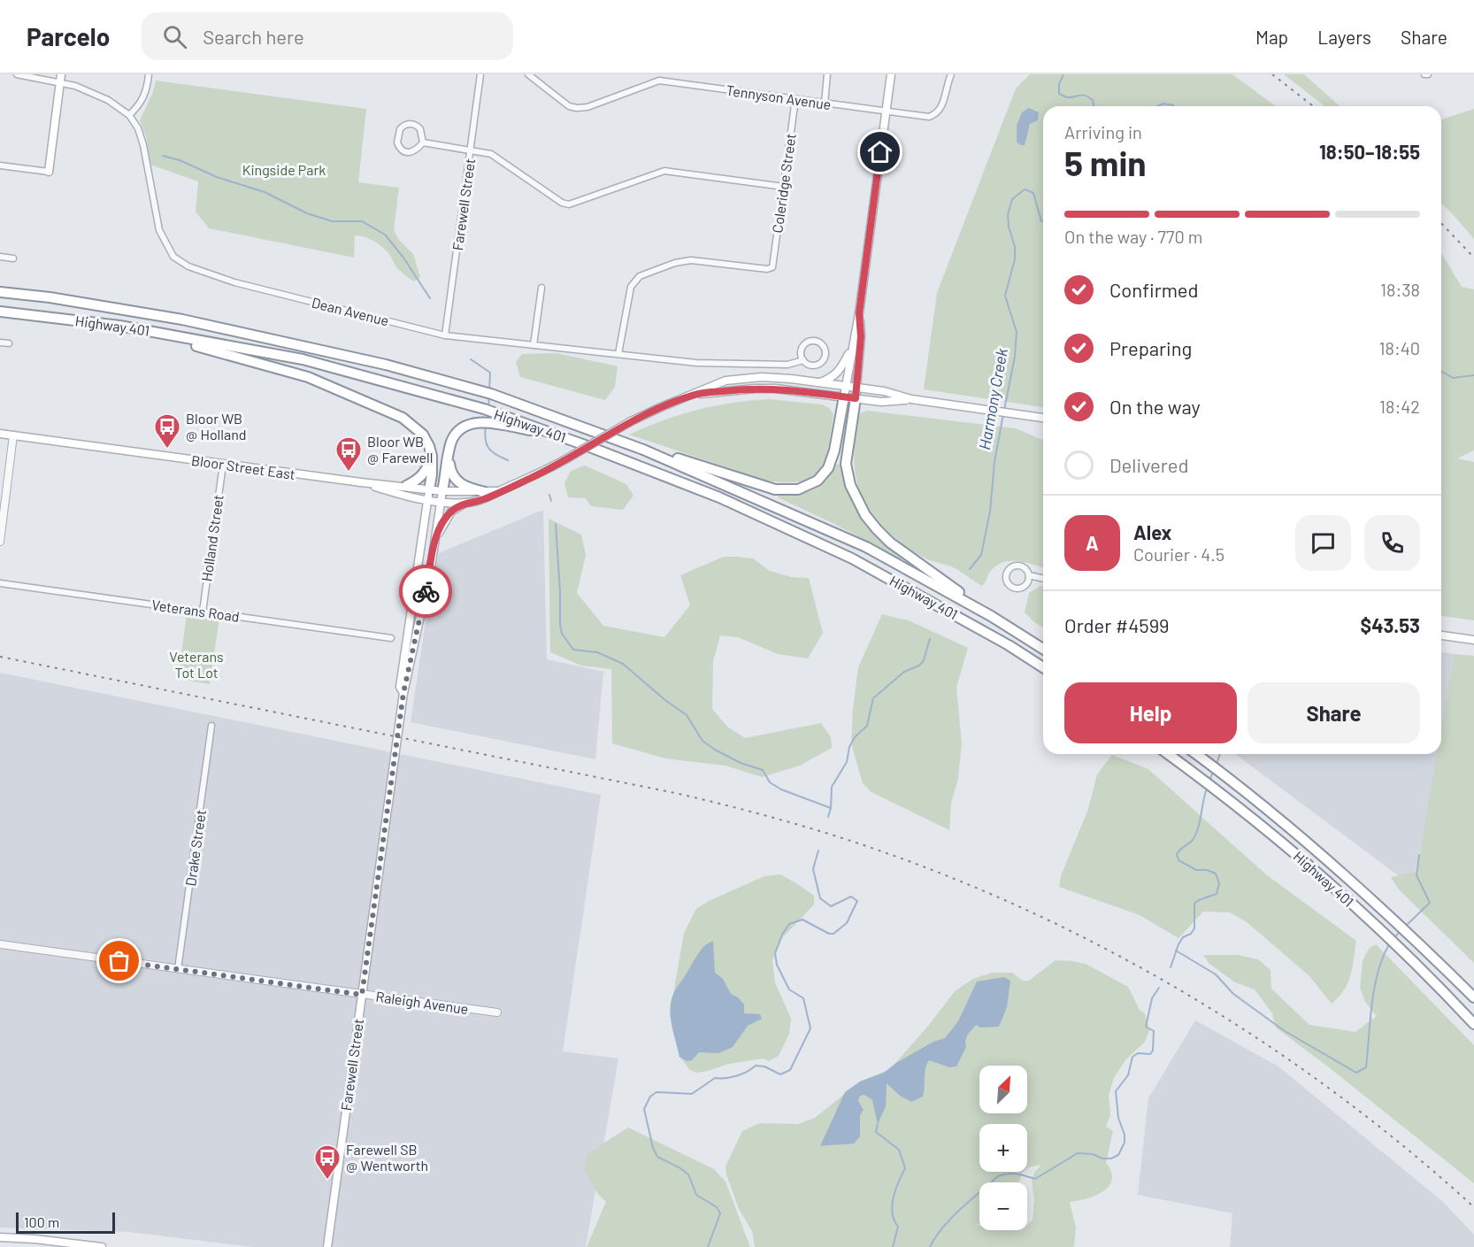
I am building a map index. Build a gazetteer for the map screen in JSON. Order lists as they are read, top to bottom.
{
  "streets": {
    "highway": ["Highway 401"],
    "main road": ["Farewell Street", "Bloor Street East"],
    "street": [
      "Tennyson Avenue",
      "Coleridge Street",
      "Dean Avenue",
      "Holland Street",
      "Veterans Road",
      "Drake Street",
      "Raleigh Avenue"
    ]
  },
  "crossings": [
    ["Tennyson Avenue", "Coleridge Street"],
    ["Coleridge Street", "Dean Avenue"],
    ["Farewell Street", "Dean Avenue"],
    ["Farewell Street", "Bloor Street East"],
    ["Farewell Street", "Raleigh Avenue"],
    ["Bloor Street East", "Holland Street"],
    ["Holland Street", "Veterans Road"],
    ["Drake Street", "Raleigh Avenue"]
  ],
  "water": ["Harmony Creek"],
  "parks": ["Kingside Park", "Veterans Tot Lot"],
  "places": {
    "bus stop": ["Bloor WB @ Holland", "Bloor WB @ Farewell", "Farewell SB @ Wentworth"]
  },
  "scale_bar": "100 m",
  "north": "top right",
  "page": {
    "header": "Parcelo",
    "search": "Search here",
    "nav": ["Map", "Layers", "Share"],
    "heading": ["5 min", "Arriving in", "18:50–18:55"],
    "panel": [
      "Alex",
      "Courier · 4.5",
      "Order #4599",
      "$43.53"
    ],
    "bar": "On the way · 770 m",
    "list": [
      ["Confirmed", "18:38"],
      ["Preparing", "18:40"],
      ["On the way", "18:42"],
      "Delivered"
    ],
    "round": "A",
    "buttons": ["Help", "Share"],
    "map_buttons": ["+", "−"],
    "scale": "100 m"
  }
}
